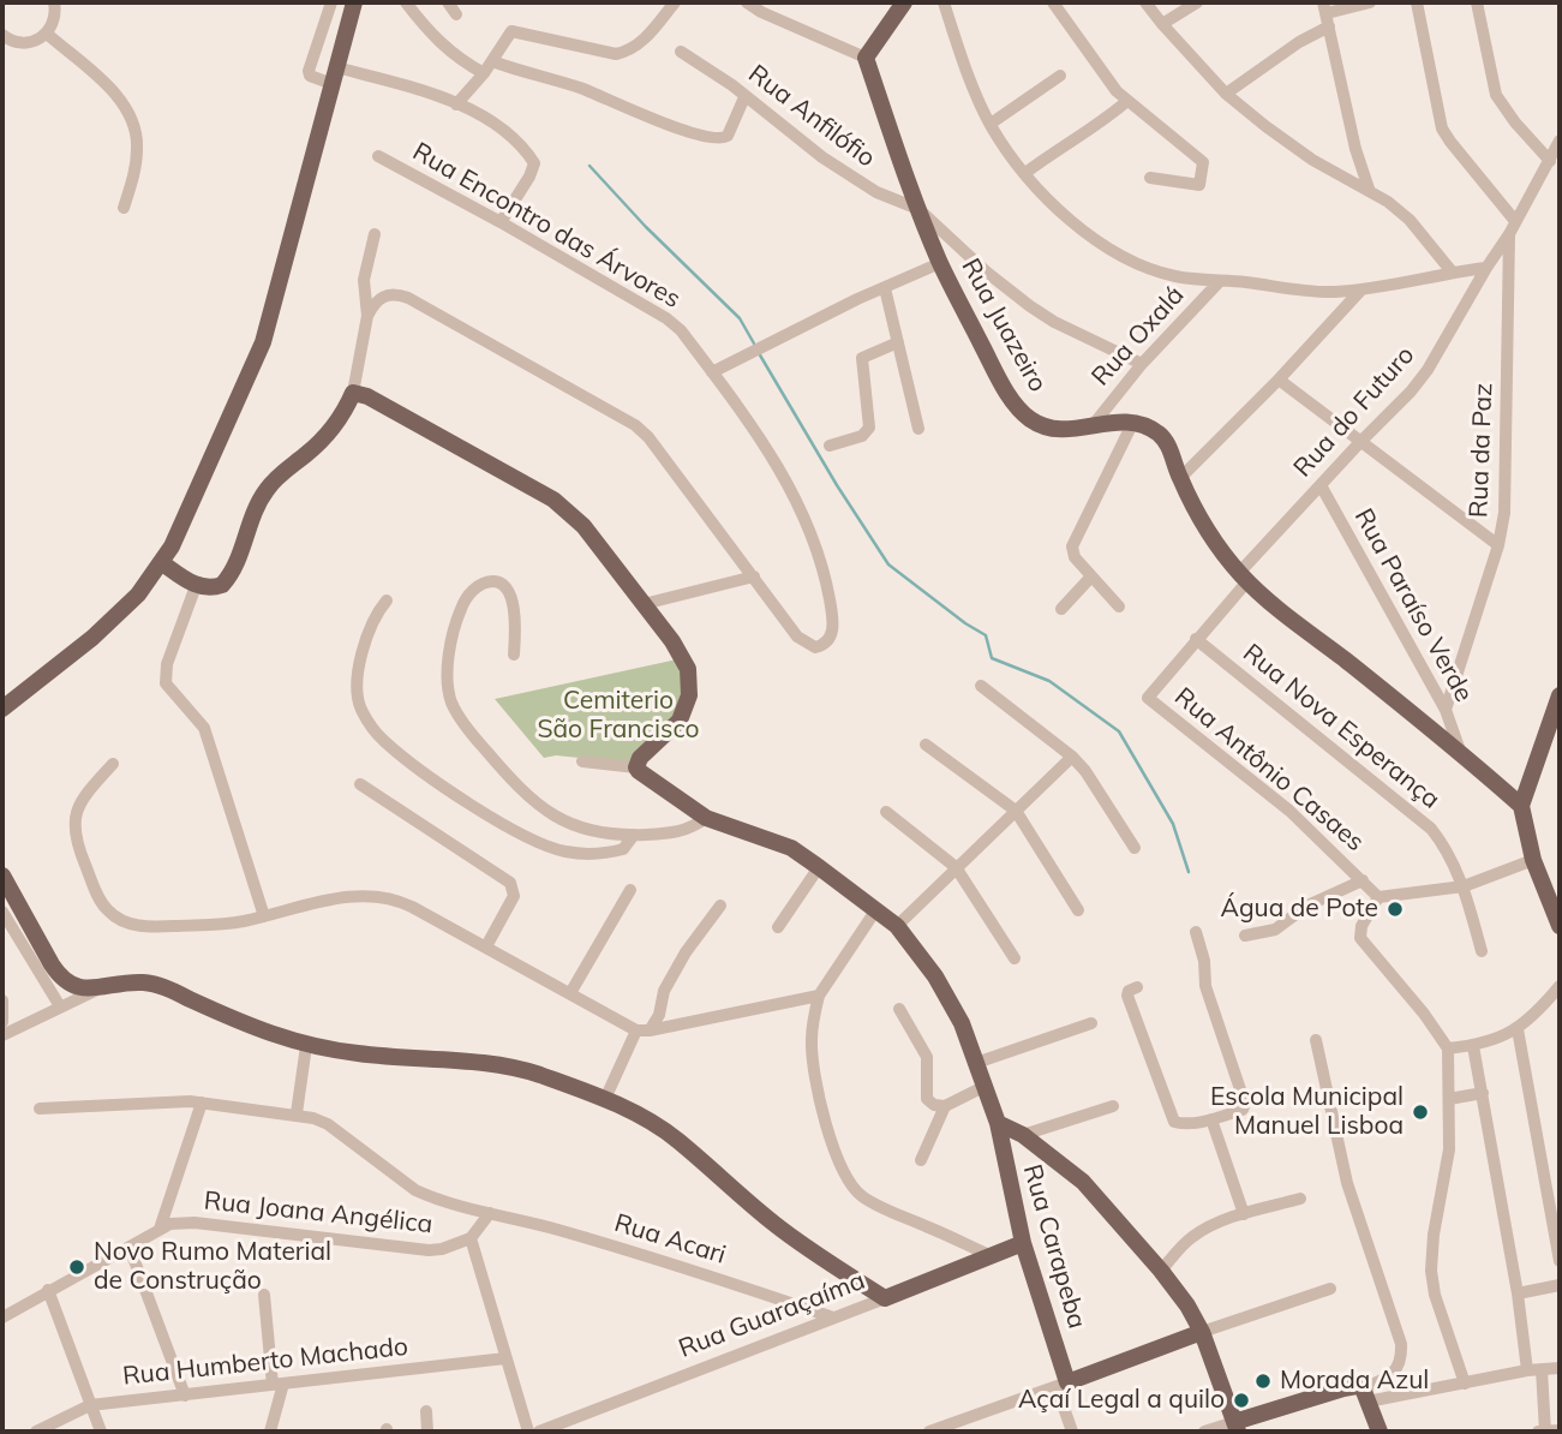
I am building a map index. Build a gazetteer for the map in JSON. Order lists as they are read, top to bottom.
{
  "streets": {
    "main road": ["Rua Juazeiro", "Rua Carapeba", "Rua Guaraçaíma"],
    "street": [
      "Rua Anfilófio",
      "Rua Encontro das Árvores",
      "Rua Oxalá",
      "Rua do Futuro",
      "Rua da Paz",
      "Rua Paraíso Verde",
      "Rua Nova Esperança",
      "Rua Antônio Casaes",
      "Rua Joana Angélica",
      "Rua Acari",
      "Rua Humberto Machado"
    ]
  },
  "crossings": [
    ["Rua Anfilófio", "Rua Juazeiro"],
    ["Rua Juazeiro", "Rua Oxalá"],
    ["Rua do Futuro", "Rua da Paz"],
    ["Rua do Futuro", "Rua Paraíso Verde"],
    ["Rua do Futuro", "Rua Nova Esperança"],
    ["Rua do Futuro", "Rua Antônio Casaes"],
    ["Rua da Paz", "Rua Paraíso Verde"],
    ["Rua Acari", "Rua Guaraçaíma"],
    ["Rua Carapeba", "Rua Guaraçaíma"]
  ],
  "parks": ["Cemiterio São Francisco"],
  "places": [
    "Água de Pote",
    "Escola Municipal Manuel Lisboa",
    "Novo Rumo Material de Construção",
    "Morada Azul",
    "Açaí Legal a quilo"
  ]
}
